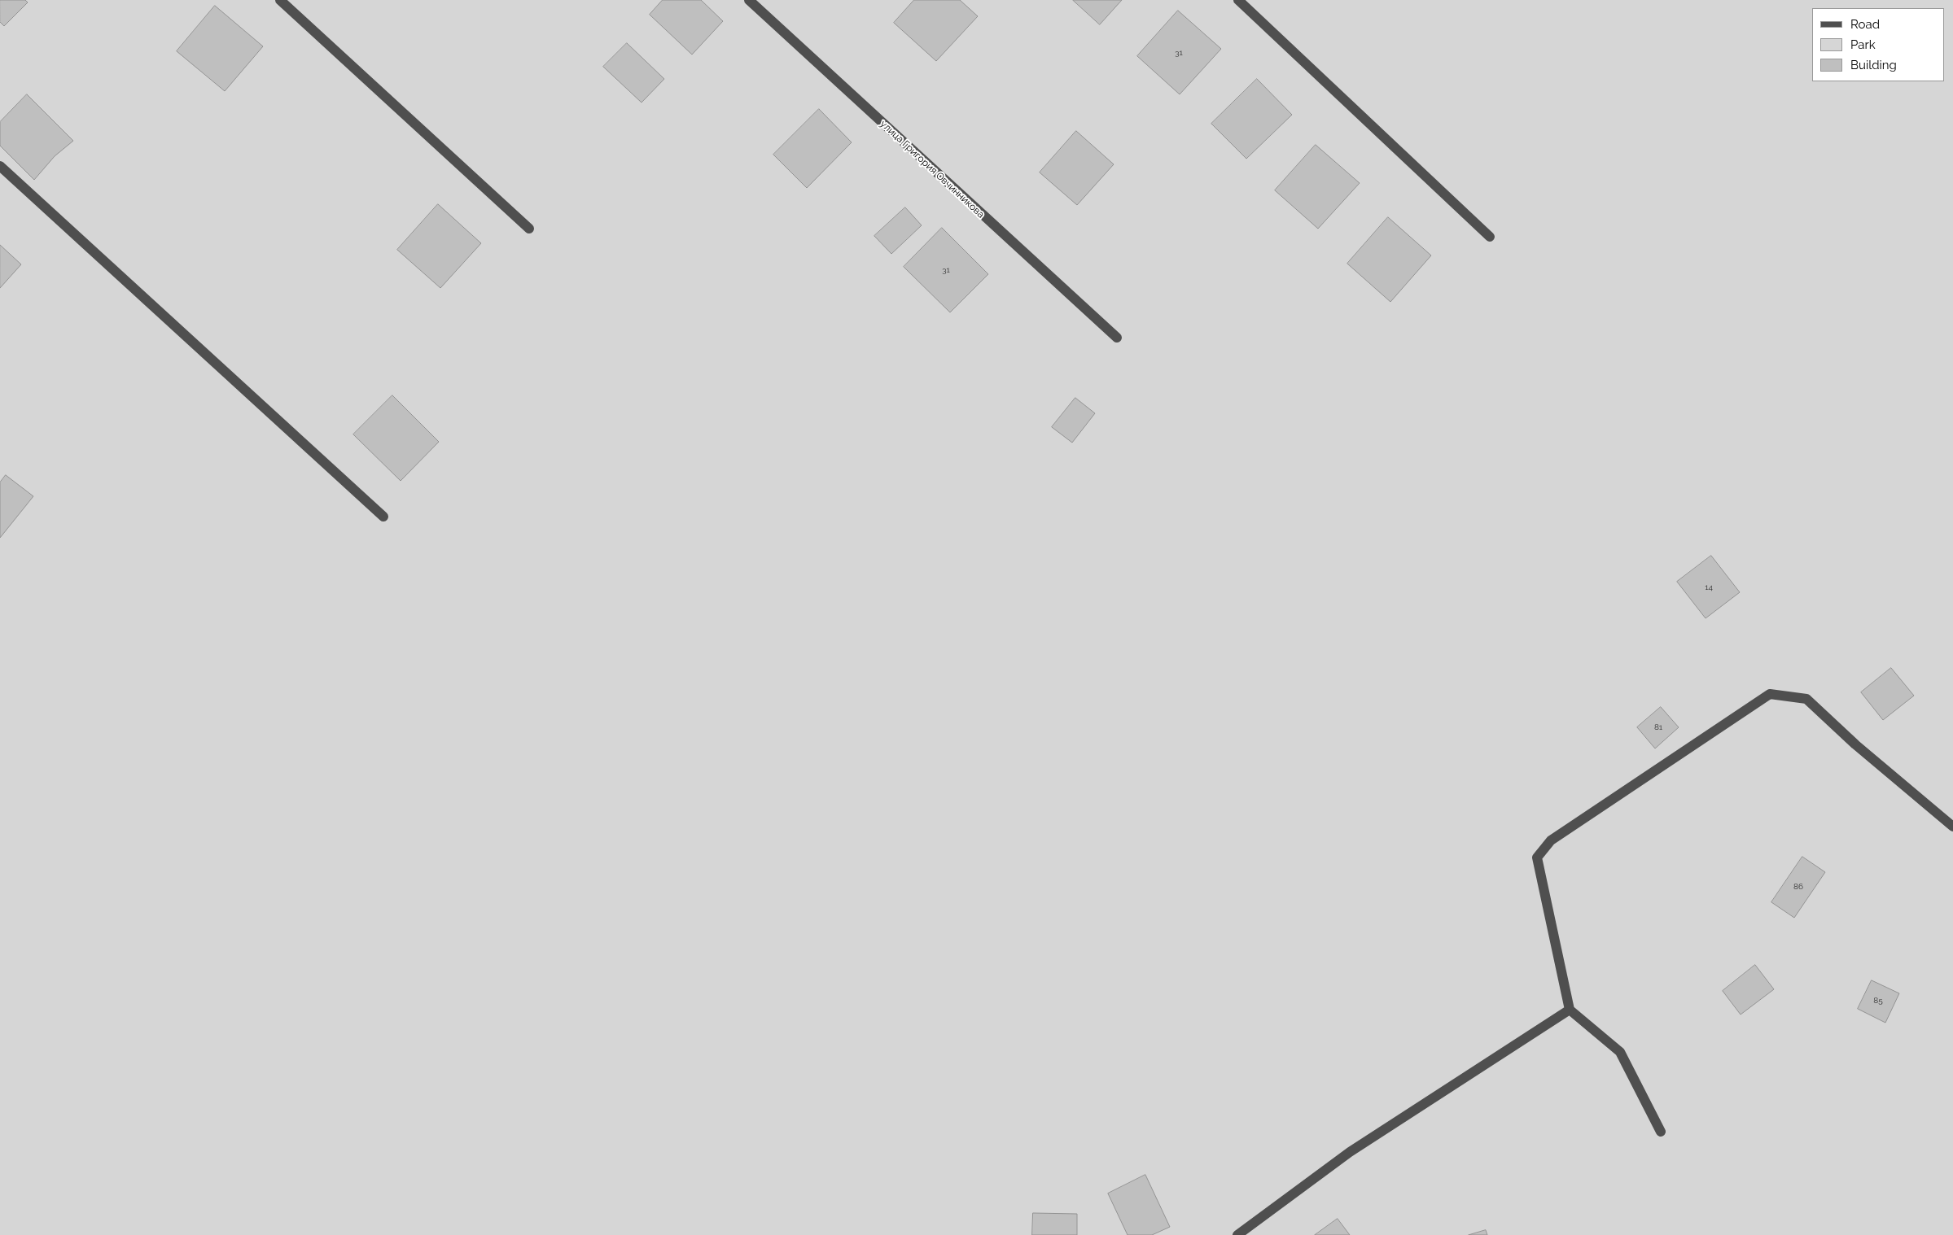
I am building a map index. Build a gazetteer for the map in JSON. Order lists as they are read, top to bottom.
{
  "streets": {
    "street": ["улица Григория Овчинникова"]
  },
  "house_numbers": [
    "31",
    "31",
    "14",
    "81",
    "86",
    "85"
  ],
  "legend": ["Road", "Park", "Building"]
}
